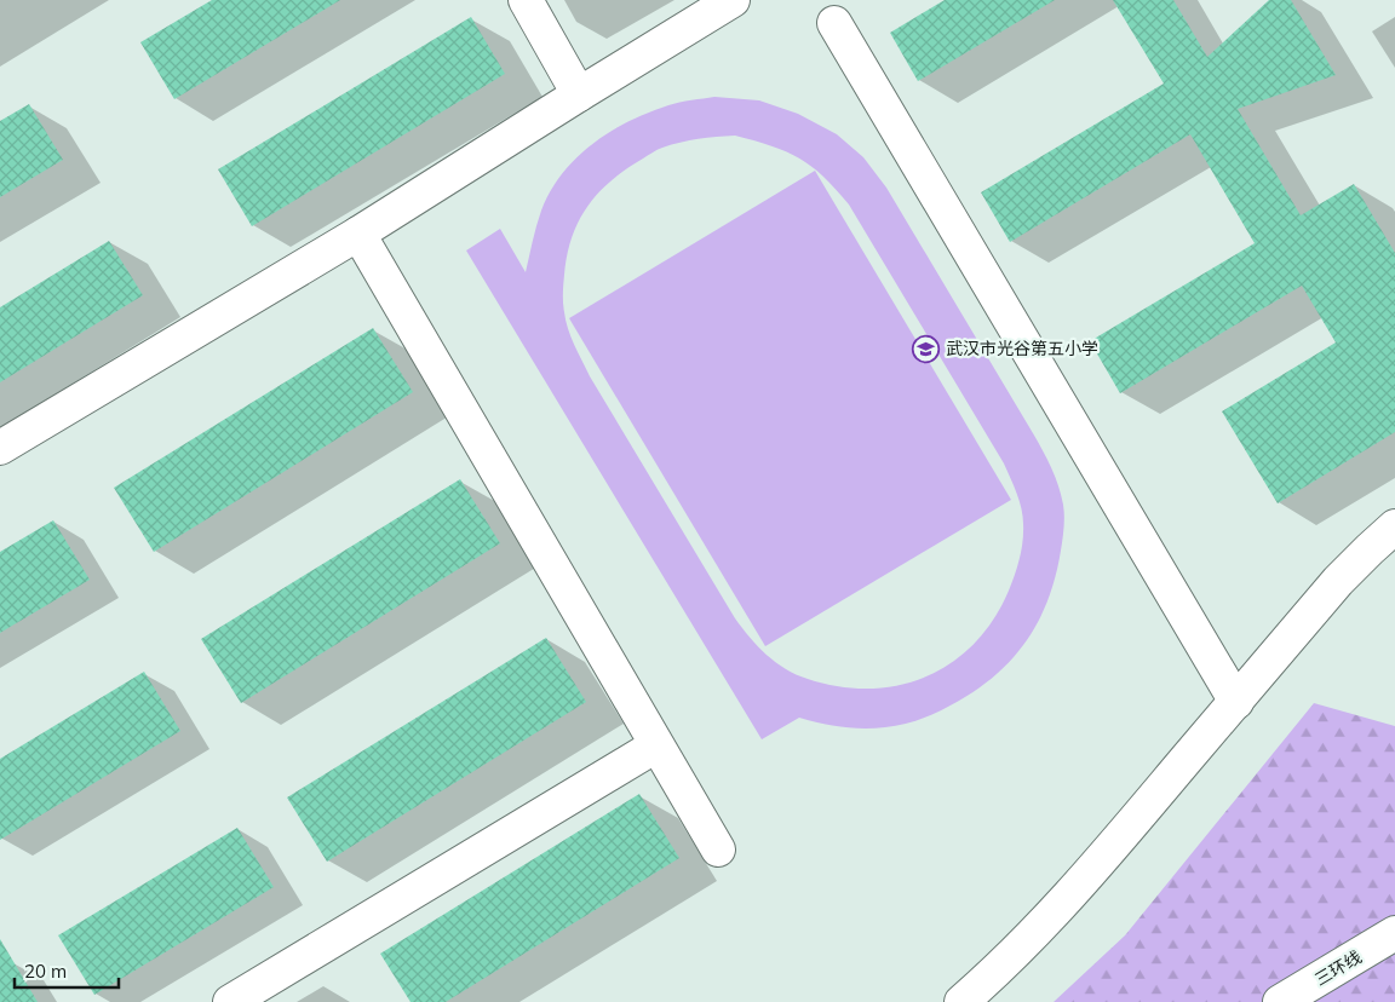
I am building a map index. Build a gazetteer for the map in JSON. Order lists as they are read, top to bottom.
{
  "streets": {
    "main road": ["三环线"]
  },
  "places": {
    "school or university": ["武汉市光谷第五小学"]
  },
  "scale_bar": "20 m"
}
